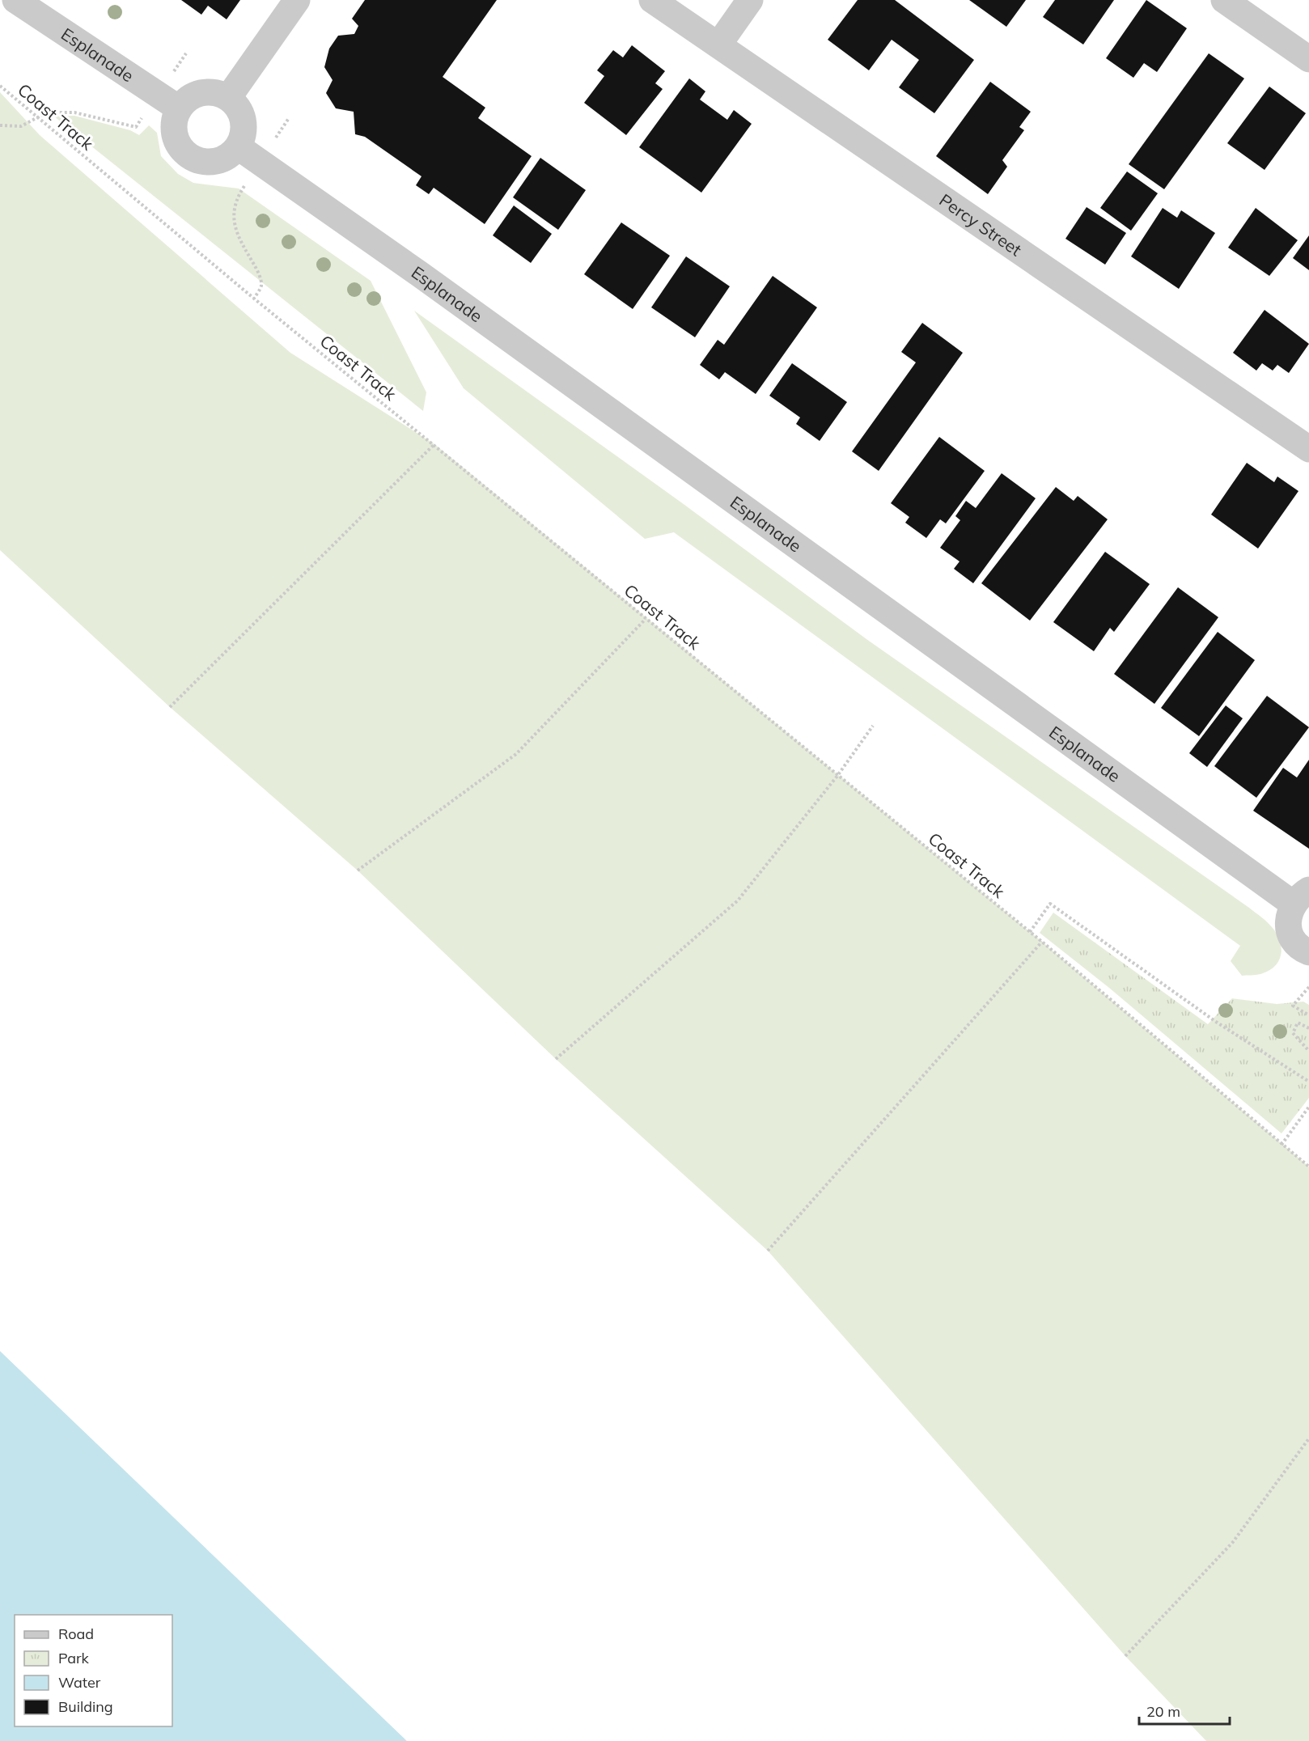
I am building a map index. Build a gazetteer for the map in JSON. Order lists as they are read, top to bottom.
{
  "streets": {
    "street": ["Esplanade", "Percy Street"],
    "path": ["Coast Track"]
  },
  "legend": [
    "Road",
    "Park",
    "Water",
    "Building"
  ],
  "scale_bar": "20 m"
}
